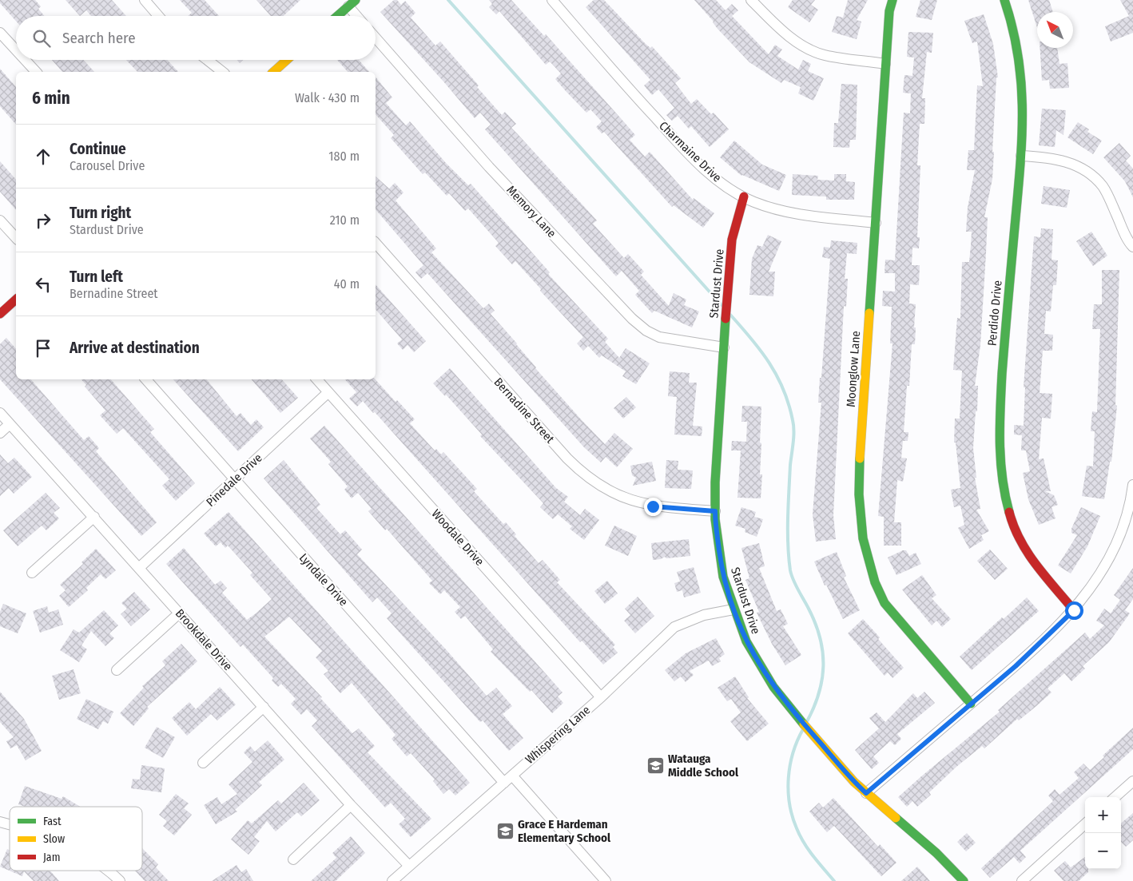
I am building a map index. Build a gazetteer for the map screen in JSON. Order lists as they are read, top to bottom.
{
  "streets": {
    "street": [
      "Charmaine Drive",
      "Memory Lane",
      "Stardust Drive",
      "Perdido Drive",
      "Moonglow Lane",
      "Bernadine Street",
      "Pinedale Drive",
      "Woodale Drive",
      "Lyndale Drive",
      "Brookdale Drive",
      "Whispering Lane"
    ]
  },
  "crossings": [
    ["Charmaine Drive", "Stardust Drive"],
    ["Charmaine Drive", "Moonglow Lane"],
    ["Memory Lane", "Stardust Drive"],
    ["Stardust Drive", "Bernadine Street"],
    ["Stardust Drive", "Whispering Lane"],
    ["Pinedale Drive", "Woodale Drive"],
    ["Pinedale Drive", "Lyndale Drive"],
    ["Pinedale Drive", "Brookdale Drive"],
    ["Woodale Drive", "Whispering Lane"],
    ["Lyndale Drive", "Whispering Lane"],
    ["Brookdale Drive", "Whispering Lane"]
  ],
  "places": {
    "school or university": ["Watauga Middle School", "Grace E Hardeman Elementary School"]
  },
  "legend": ["Fast", "Slow", "Jam"],
  "north": "top left",
  "page": {
    "search": "Search here",
    "heading": ["6 min", "Walk · 430 m"],
    "list": [
      ["Continue", "Carousel Drive", "180 m"],
      ["Turn right", "Stardust Drive", "210 m"],
      ["Turn left", "Bernadine Street", "40 m"],
      "Arrive at destination"
    ],
    "map_buttons": ["+", "−"]
  }
}
